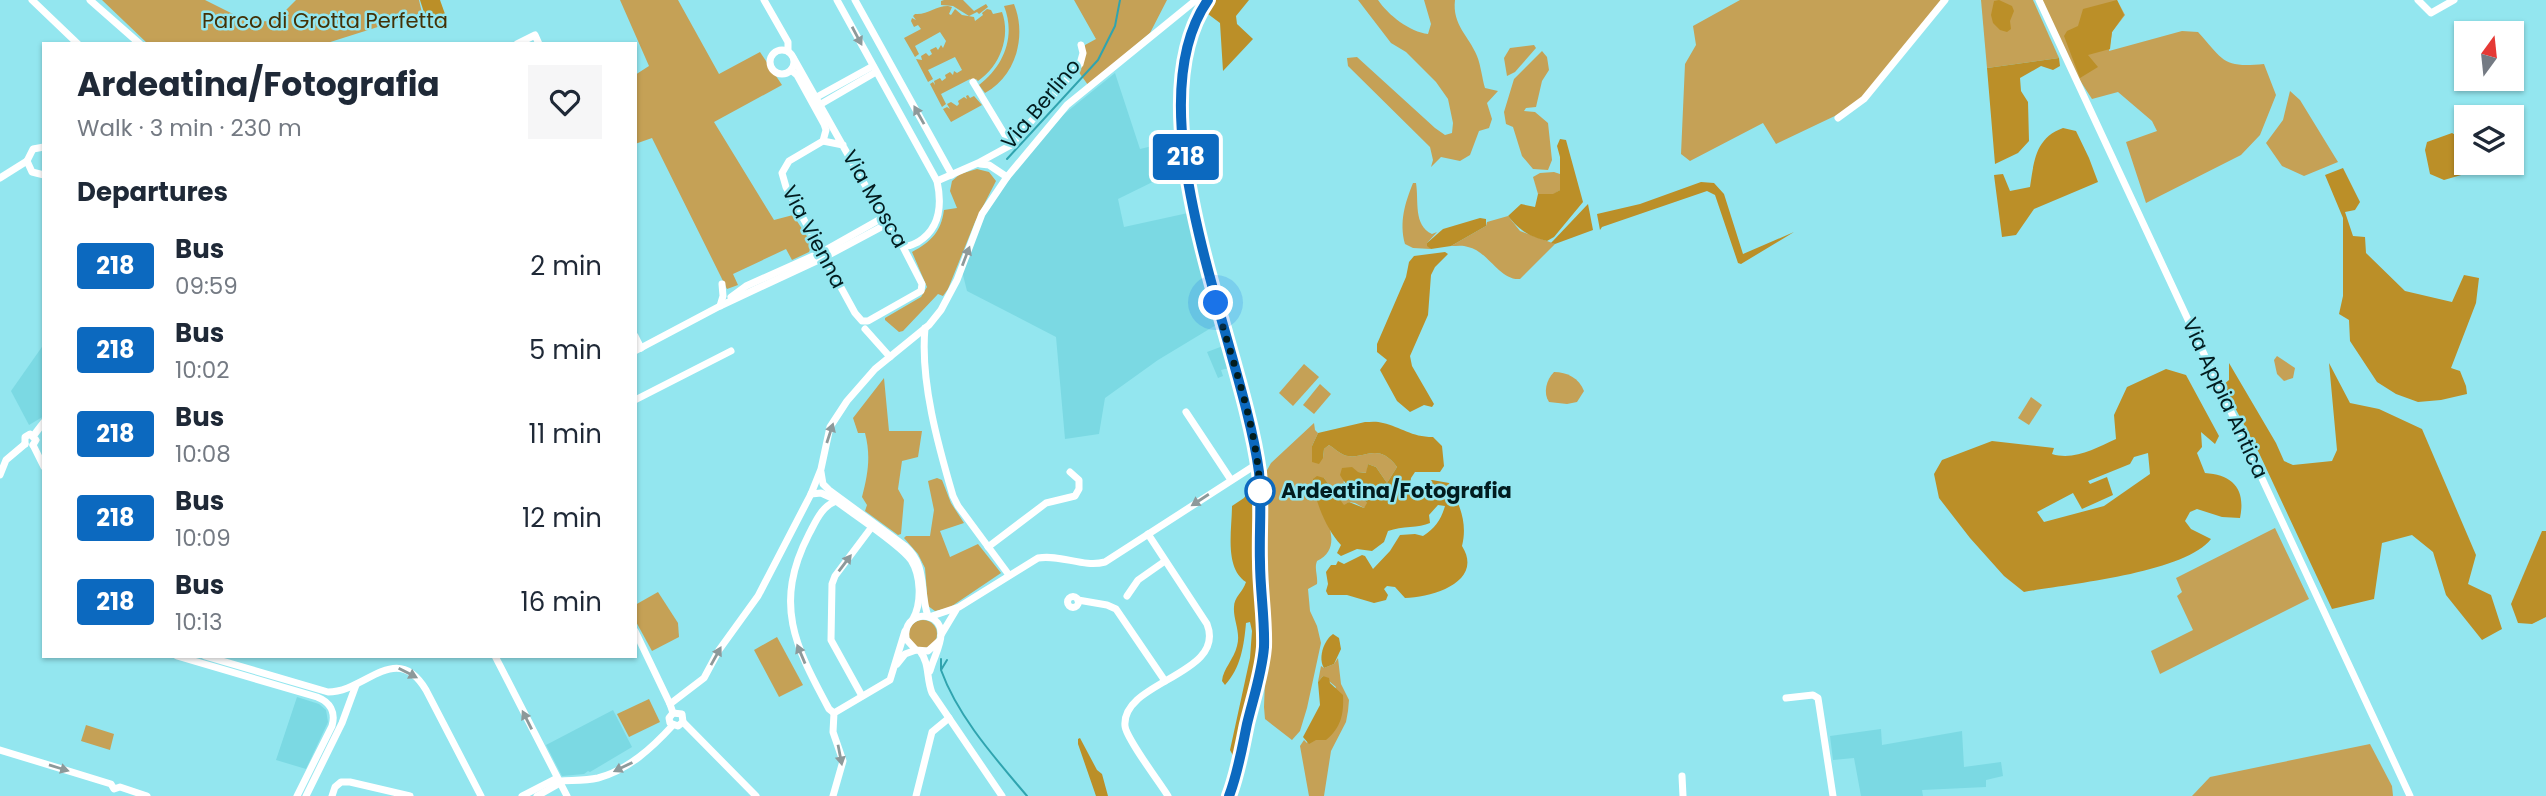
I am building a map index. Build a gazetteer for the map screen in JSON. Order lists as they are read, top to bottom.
{
  "streets": {
    "street": [
      "Via Berlino",
      "Via Mosca",
      "Via Vienna",
      "Via Appia Antica"
    ]
  },
  "crossings": [
    ["Via Mosca", "Via Vienna"]
  ],
  "parks": ["Parco di Grotta Perfetta"],
  "places": ["Ardeatina/Fotografia"],
  "lines": ["bus line 218"],
  "north": "top",
  "page": {
    "on_map": "218",
    "heading": [
      ["Ardeatina/Fotografia", "Walk · 3 min · 230 m"],
      "Departures"
    ],
    "list": [
      {
        "mark": "218",
        "name": "Bus",
        "note": "09:59",
        "value": "2 min"
      },
      {
        "mark": "218",
        "name": "Bus",
        "note": "10:02",
        "value": "5 min"
      },
      {
        "mark": "218",
        "name": "Bus",
        "note": "10:08",
        "value": "11 min"
      },
      {
        "mark": "218",
        "name": "Bus",
        "note": "10:09",
        "value": "12 min"
      },
      {
        "mark": "218",
        "name": "Bus",
        "note": "10:13",
        "value": "16 min"
      }
    ]
  }
}
